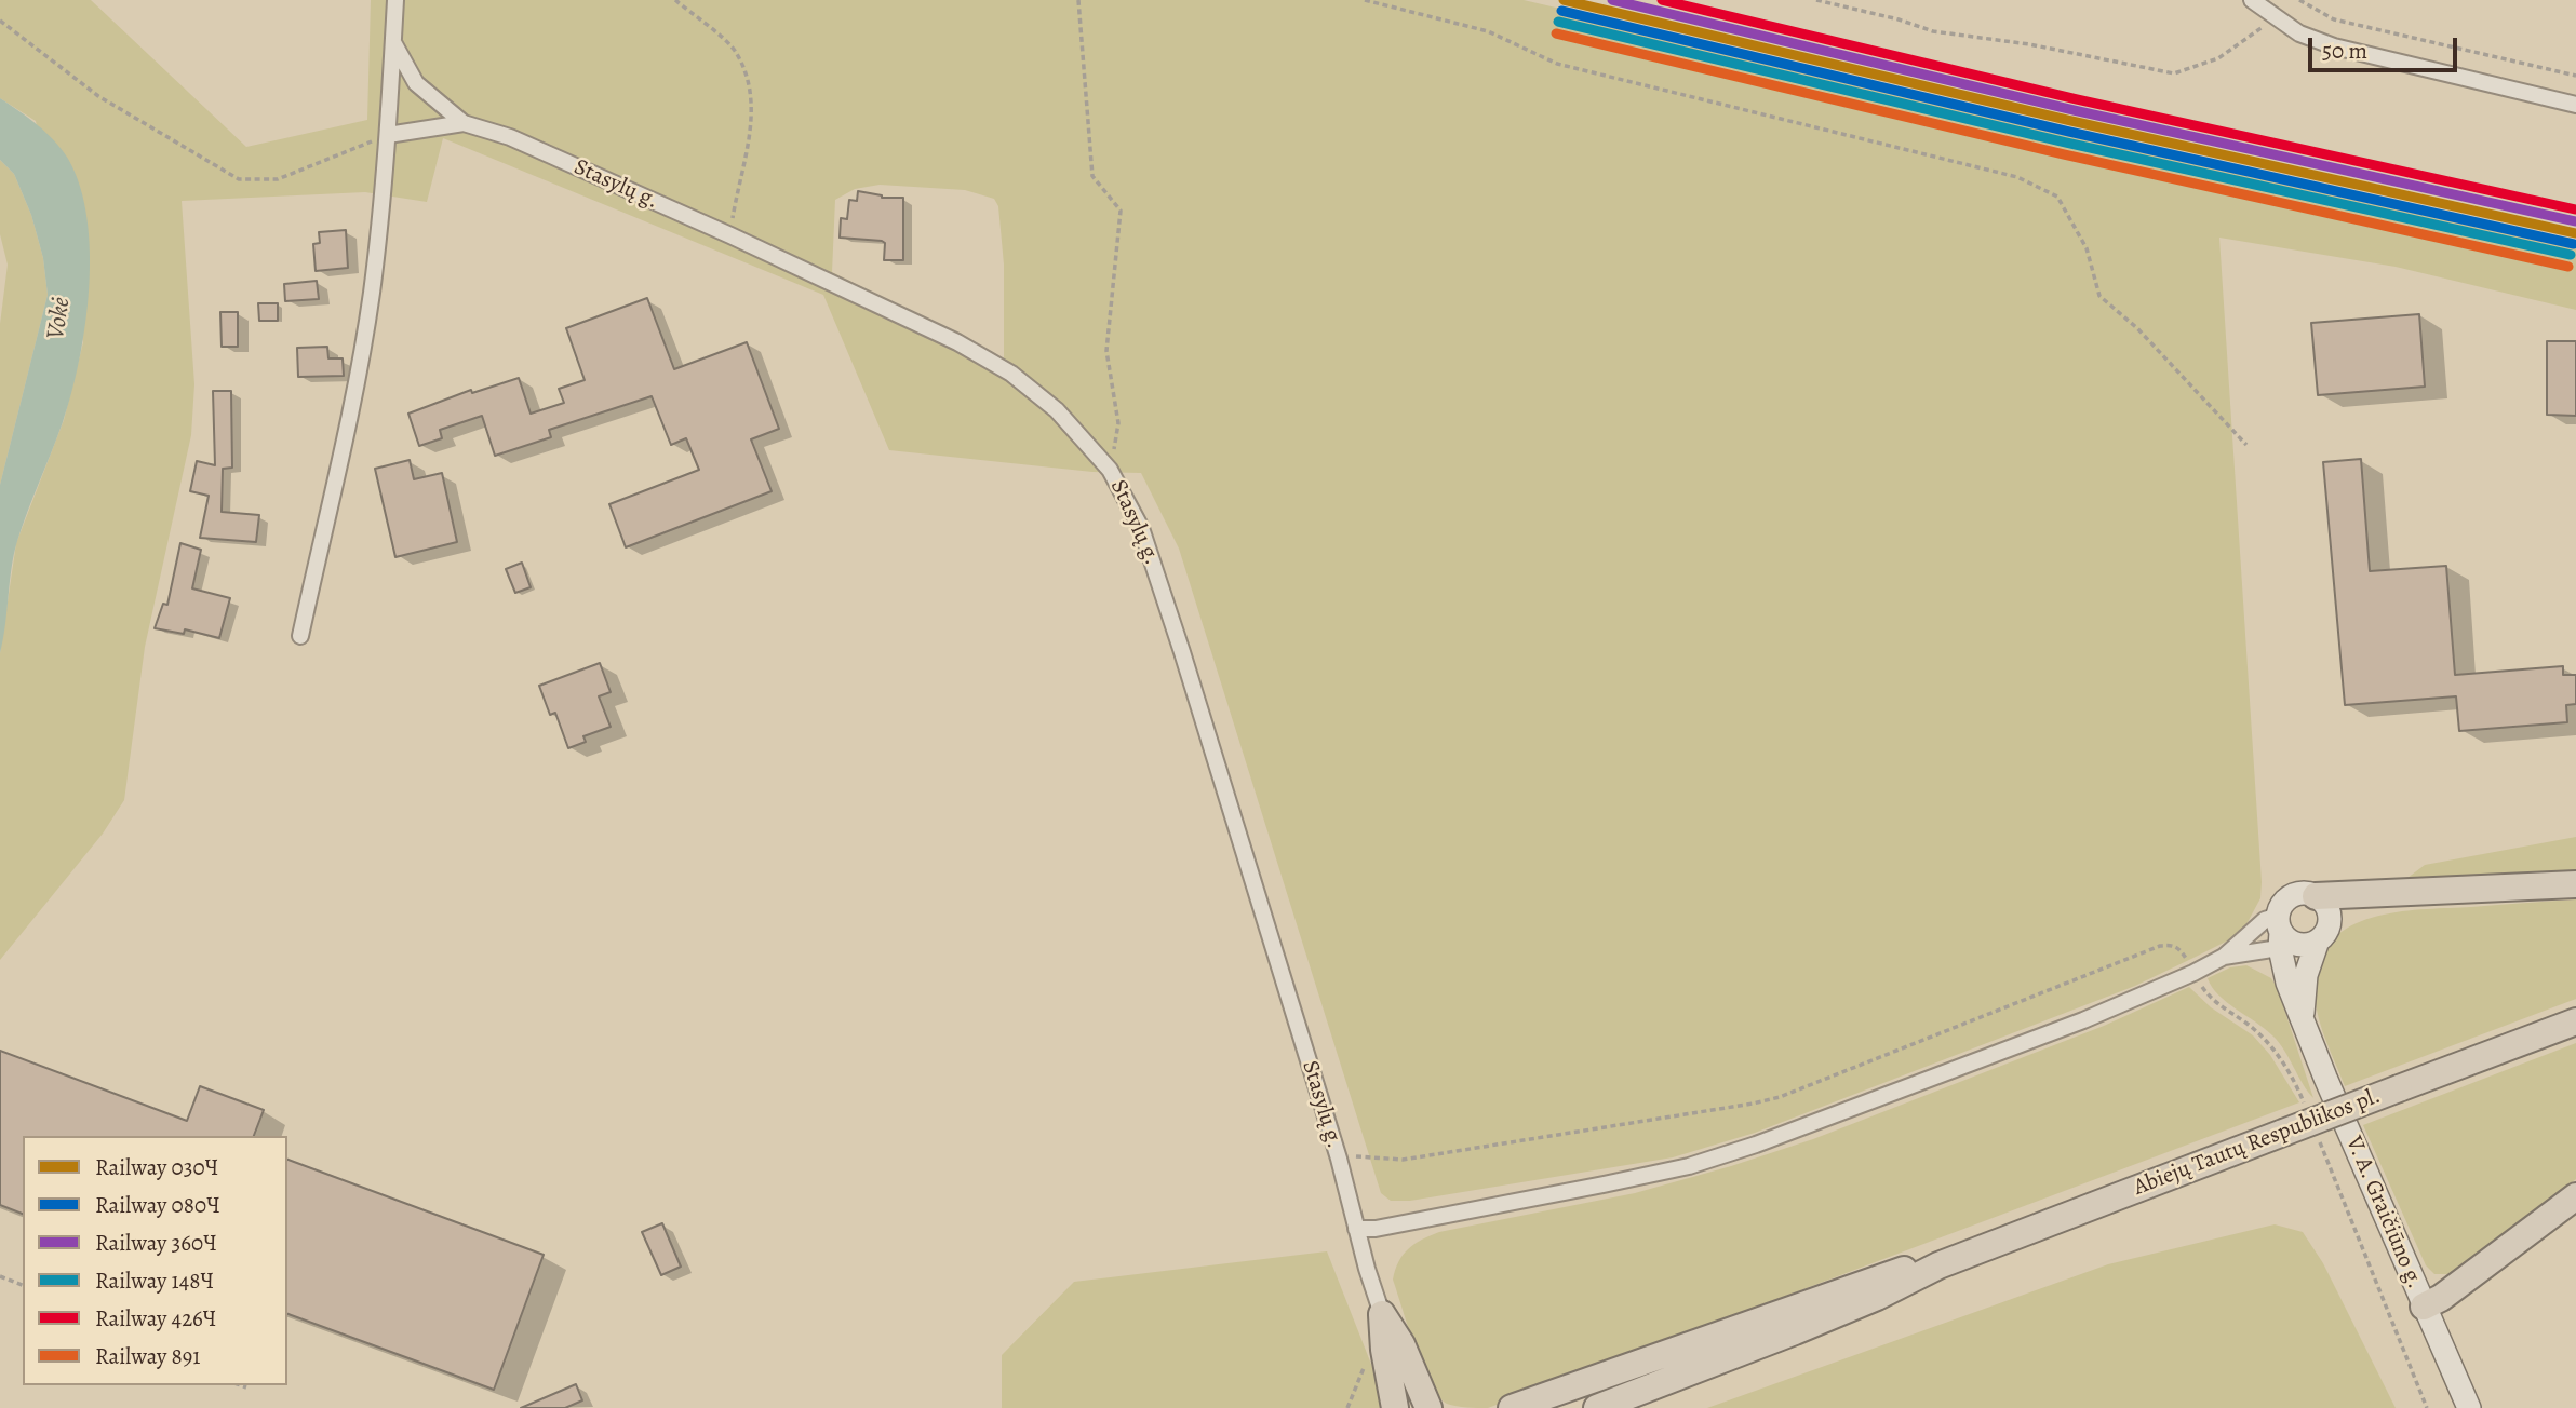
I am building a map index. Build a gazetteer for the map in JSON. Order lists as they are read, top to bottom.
{
  "streets": {
    "highway": ["Abiejų Tautų Respublikos pl."],
    "main road": ["V. A. Graičiūno g."],
    "street": ["Stasylų g."]
  },
  "water": ["Vokė"],
  "lines": [
    "rail line 030Ч",
    "rail line 360Ч",
    "rail line 426Ч",
    "rail line 080Ч",
    "rail line 148Ч",
    "rail line 891"
  ],
  "legend": [
    "Railway 030Ч",
    "Railway 080Ч",
    "Railway 360Ч",
    "Railway 148Ч",
    "Railway 426Ч",
    "Railway 891"
  ],
  "scale_bar": "50 m"
}
